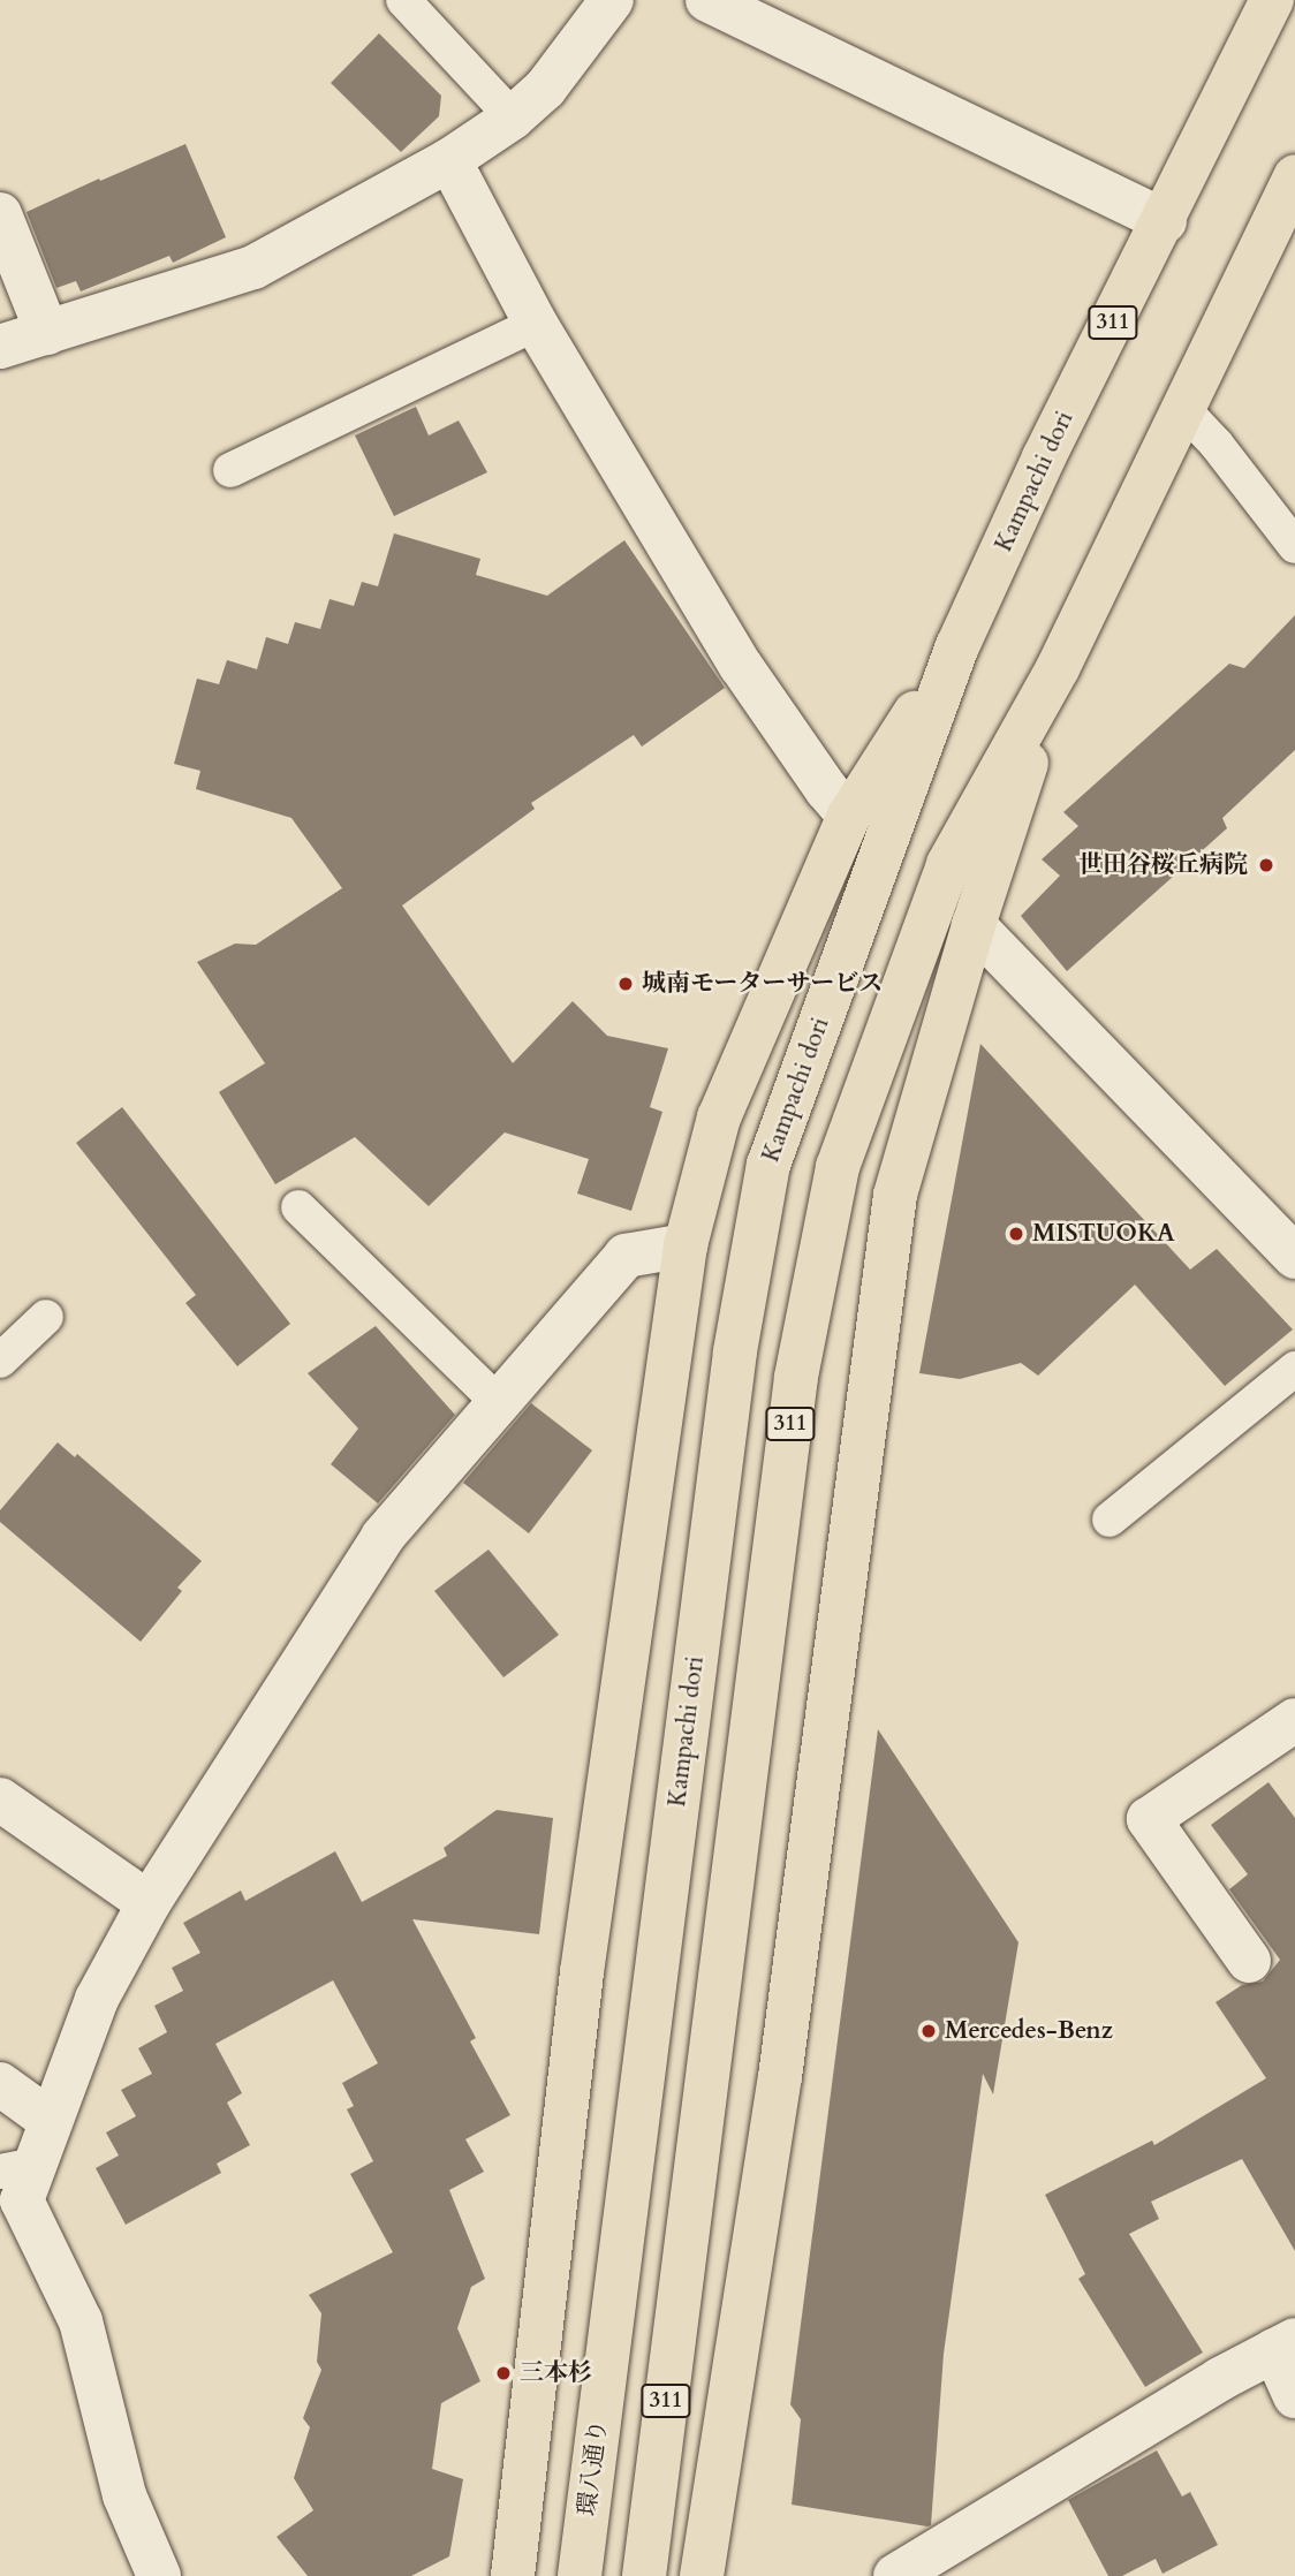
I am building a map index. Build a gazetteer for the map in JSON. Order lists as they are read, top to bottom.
{
  "streets": {
    "main road": ["311", "Kampachi dori", "環八通り"]
  },
  "crossings": [
    ["Kampachi dori", "環八通り"]
  ],
  "places": [
    "世田谷桜丘病院",
    "城南モーターサービス",
    "MISTUOKA",
    "Mercedes-Benz",
    "三本杉"
  ]
}
